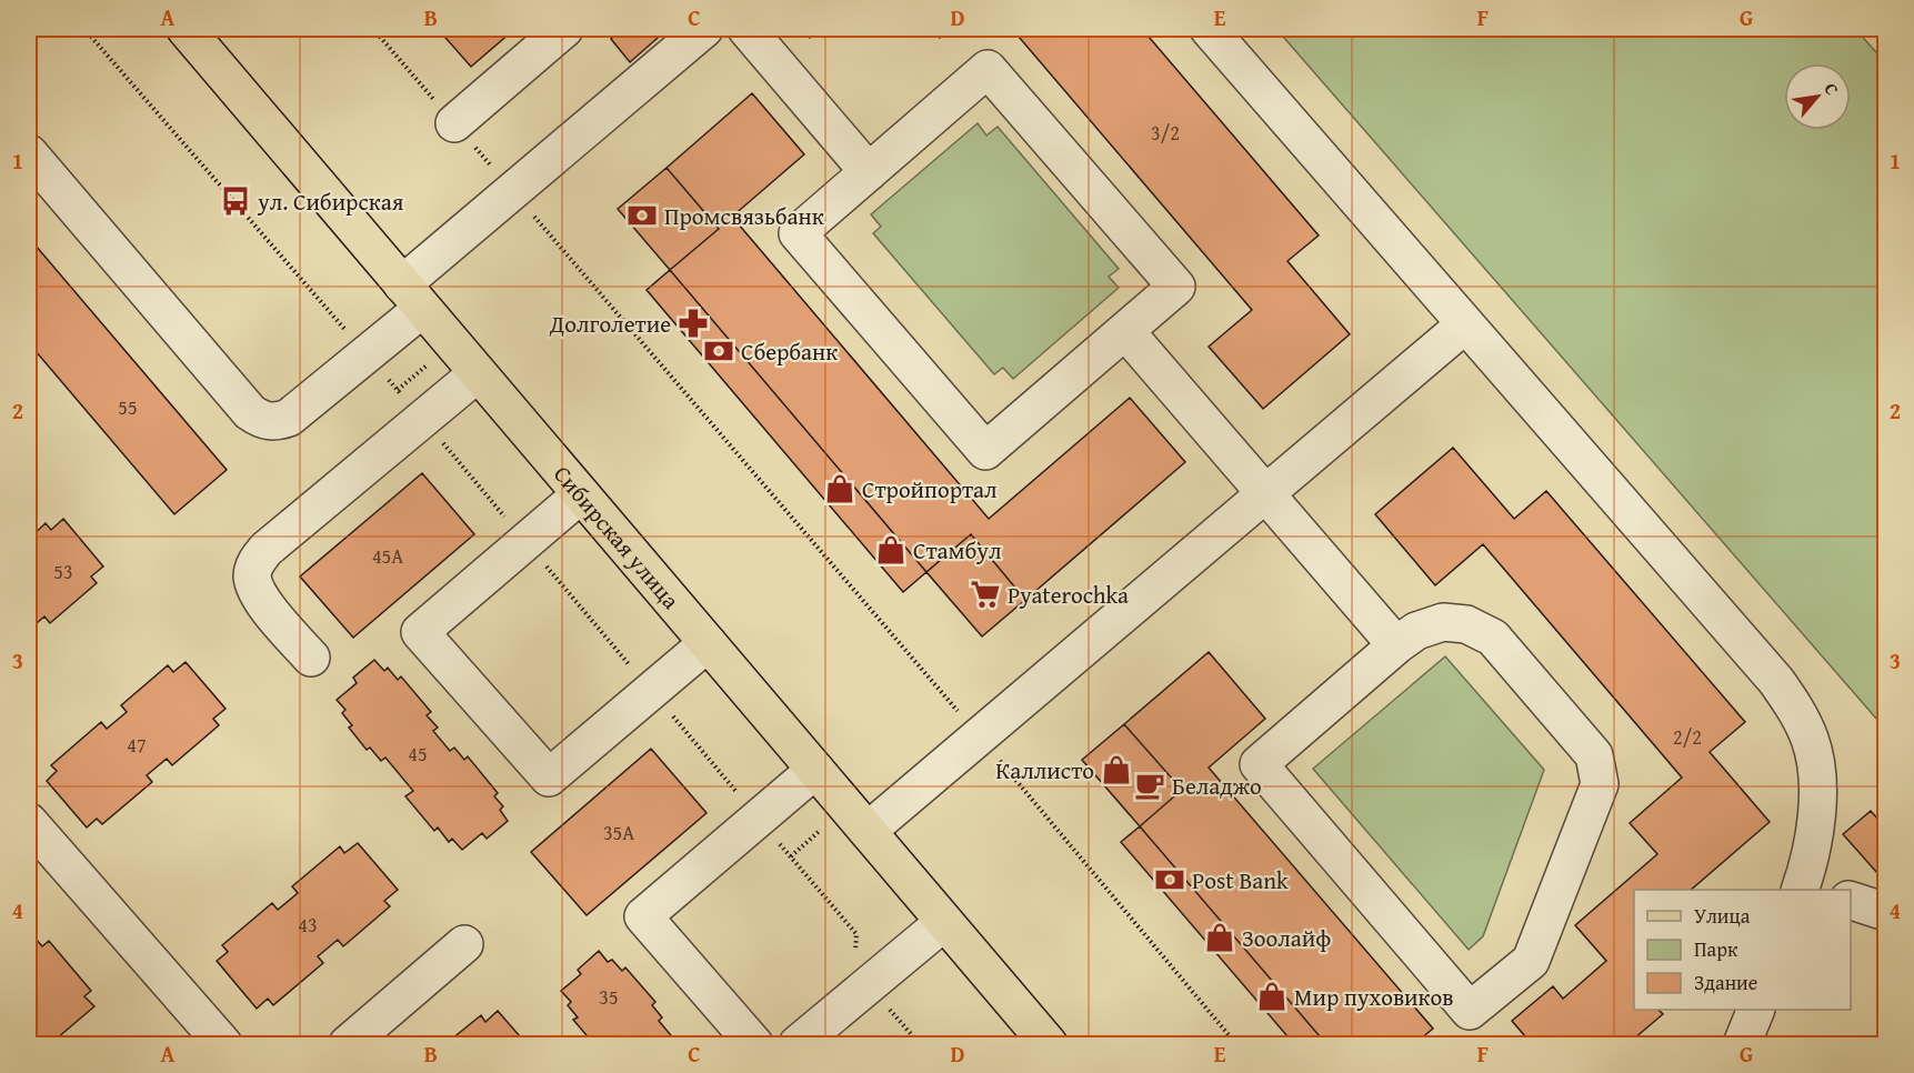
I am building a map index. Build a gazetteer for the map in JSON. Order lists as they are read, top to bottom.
{
  "streets": {
    "main road": ["Сибирская улица"]
  },
  "places": {
    "bus stop": ["ул. Сибирская"],
    "bank": ["Промсвязьбанк", "Сбербанк", "Post Bank"],
    "pharmacy": ["Долголетие"],
    "shop": [
      "Стройпортал",
      "Стамбул",
      "Каллисто",
      "Зоолайф",
      "Мир пуховиков"
    ],
    "supermarket": ["Pyaterochka"],
    "cafe": ["Беладжо"]
  },
  "house_numbers": [
    "3/2",
    "55",
    "45А",
    "53",
    "2/2",
    "47",
    "45",
    "35А",
    "43",
    "35"
  ],
  "legend": ["Улица", "Парк", "Здание"],
  "north": "top right",
  "grid": {
    "columns": [
      "A",
      "B",
      "C",
      "D",
      "E",
      "F",
      "G"
    ],
    "rows": [
      "1",
      "2",
      "3",
      "4"
    ]
  }
}
